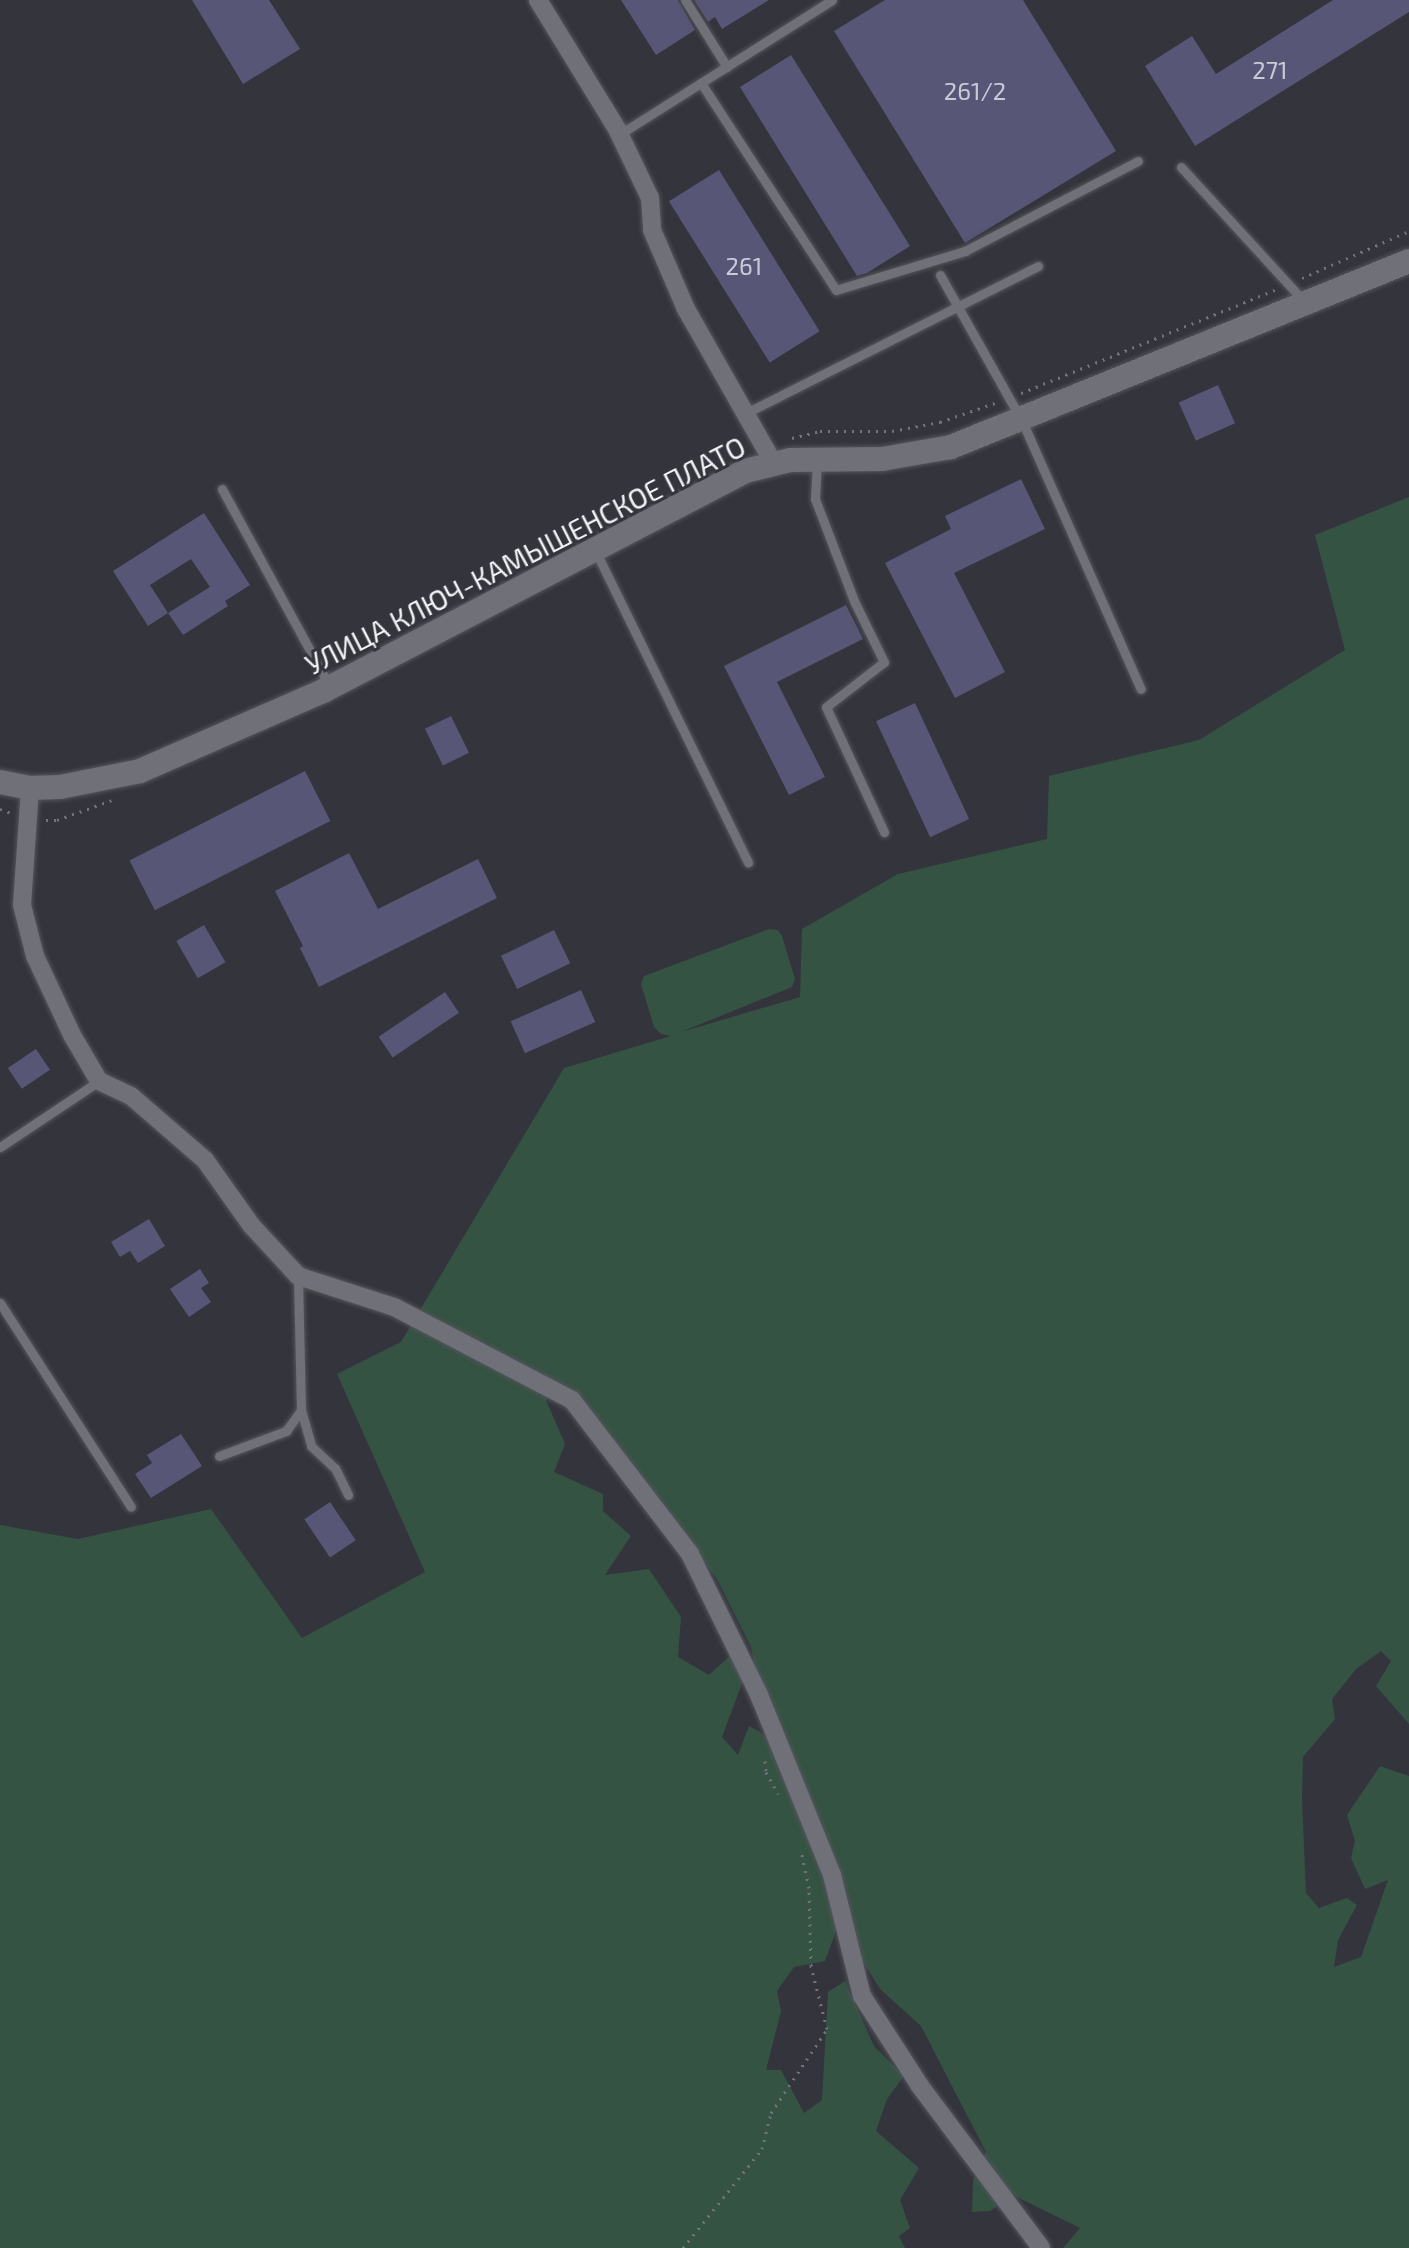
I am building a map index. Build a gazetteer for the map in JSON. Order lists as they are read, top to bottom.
{
  "streets": {
    "main road": ["УЛИЦА КЛЮЧ-КАМЫШЕНСКОЕ ПЛАТО"]
  },
  "house_numbers": ["271", "261/2", "261"]
}
